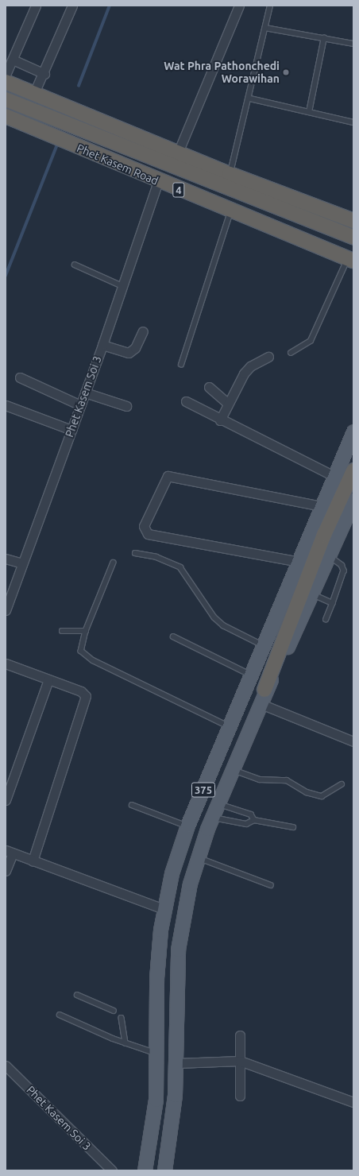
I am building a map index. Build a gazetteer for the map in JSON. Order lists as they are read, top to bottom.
{
  "streets": {
    "highway": ["Phet Kasem Road", "4"],
    "main road": ["375"],
    "street": ["Phet Kasem Soi 3"]
  },
  "crossings": [
    ["Phet Kasem Road", "Phet Kasem Soi 3"]
  ],
  "places": ["Wat Phra Pathonchedi Worawihan"]
}
